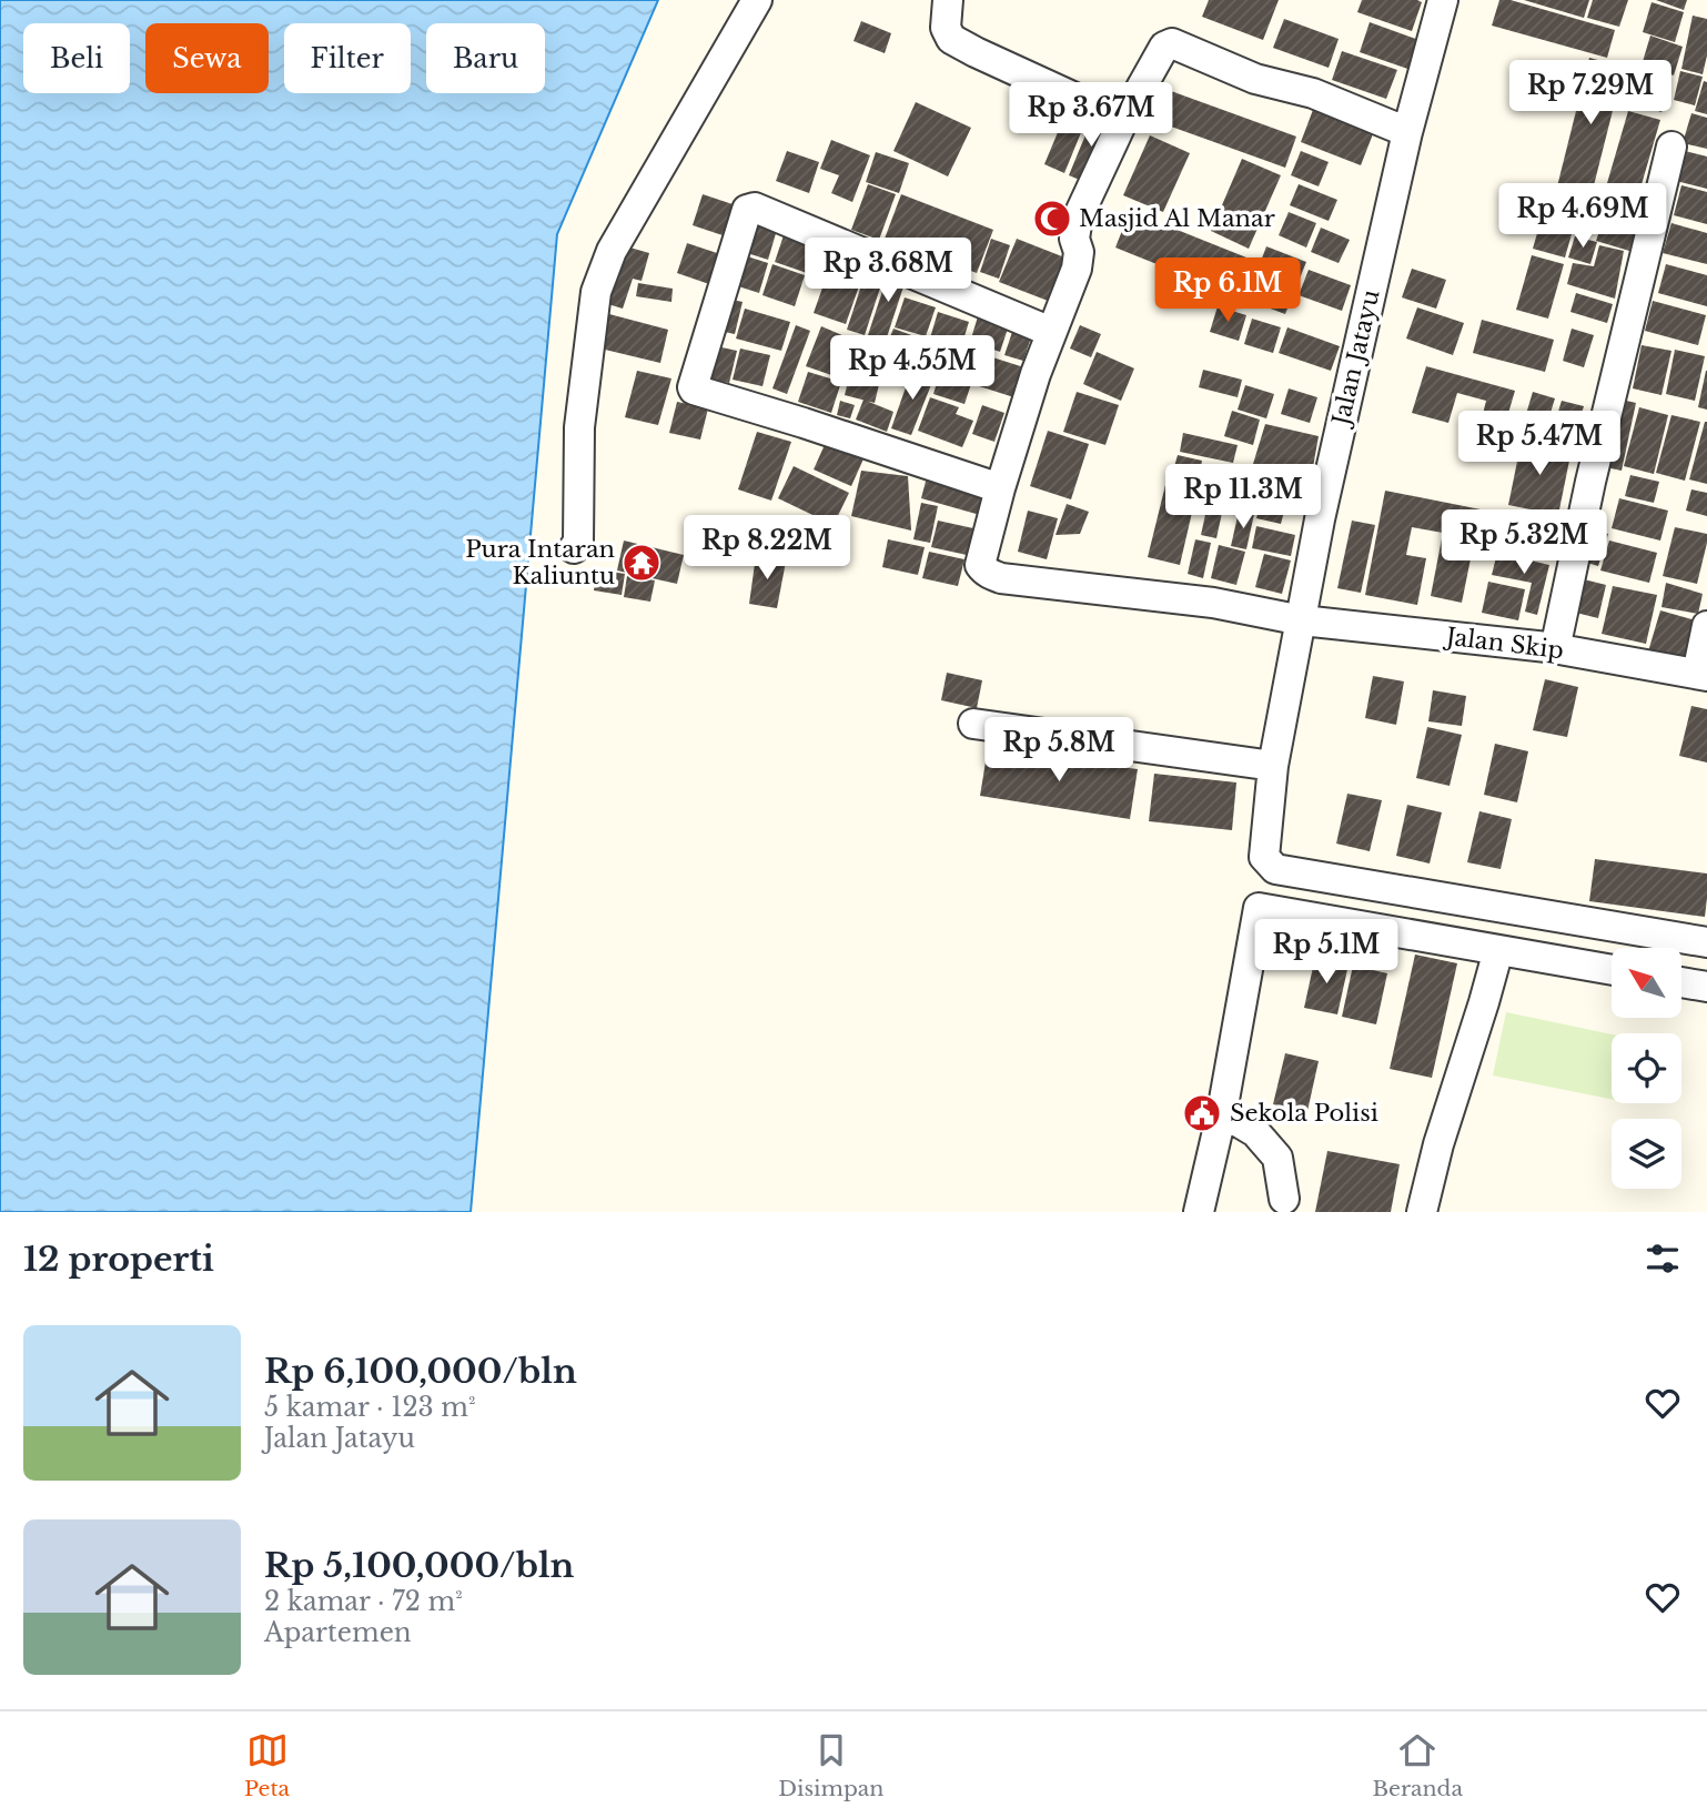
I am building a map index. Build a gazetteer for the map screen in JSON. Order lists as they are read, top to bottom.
{
  "streets": {
    "street": ["Jalan Jatayu", "Jalan Skip"]
  },
  "crossings": [
    ["Jalan Jatayu", "Jalan Skip"]
  ],
  "places": {
    "mosque": ["Masjid Al Manar"],
    "temple": ["Pura Intaran Kaliuntu"],
    "public building": ["Sekola Polisi"]
  },
  "north": "top left",
  "page": {
    "chip": [
      "Beli",
      "Sewa",
      "Filter",
      "Baru"
    ],
    "price": [
      "Rp 7.29M",
      "Rp 3.67M",
      "Rp 4.69M",
      "Rp 3.68M",
      "Rp 6.1M",
      "Rp 4.55M",
      "Rp 5.47M",
      "Rp 11.3M",
      "Rp 5.32M",
      "Rp 8.22M",
      "Rp 5.8M",
      "Rp 5.1M"
    ],
    "heading": "12 properti",
    "list": [
      {
        "name": "Rp 6,100,000/bln",
        "note": "5 kamar · 123 m² · Jalan Jatayu"
      },
      {
        "name": "Rp 5,100,000/bln",
        "note": "2 kamar · 72 m² · Apartemen"
      }
    ],
    "tabs": ["Peta", "Disimpan", "Beranda"]
  }
}
